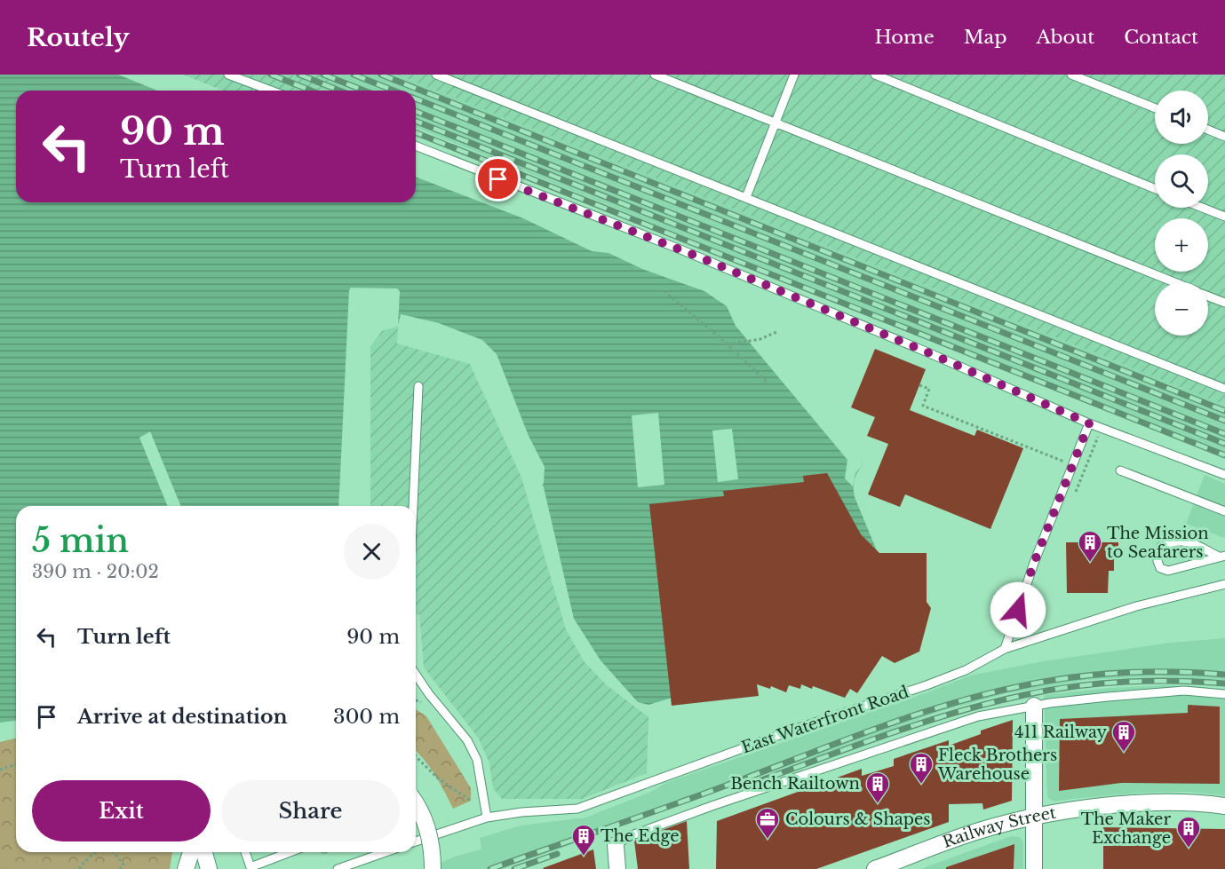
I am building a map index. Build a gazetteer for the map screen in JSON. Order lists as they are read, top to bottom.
{
  "streets": {
    "street": ["Railway Street"],
    "lane": ["East Waterfront Road"]
  },
  "places": {
    "building": [
      "The Mission to Seafarers",
      "411 Railway",
      "Fleck Brothers Warehouse",
      "Bench Railtown",
      "The Maker Exchange",
      "The Edge"
    ],
    "office": ["Colours & Shapes"]
  },
  "page": {
    "header": "Routely",
    "nav": [
      "Home",
      "Map",
      "About",
      "Contact"
    ],
    "map_buttons": ["+", "−"],
    "turn": ["90 m", "Turn left"],
    "heading": ["5 min", "390 m · 20:02"],
    "list": [
      {
        "name": "Turn left",
        "value": "90 m"
      },
      {
        "name": "Arrive at destination",
        "value": "300 m"
      }
    ],
    "buttons": ["Exit", "Share"]
  }
}
